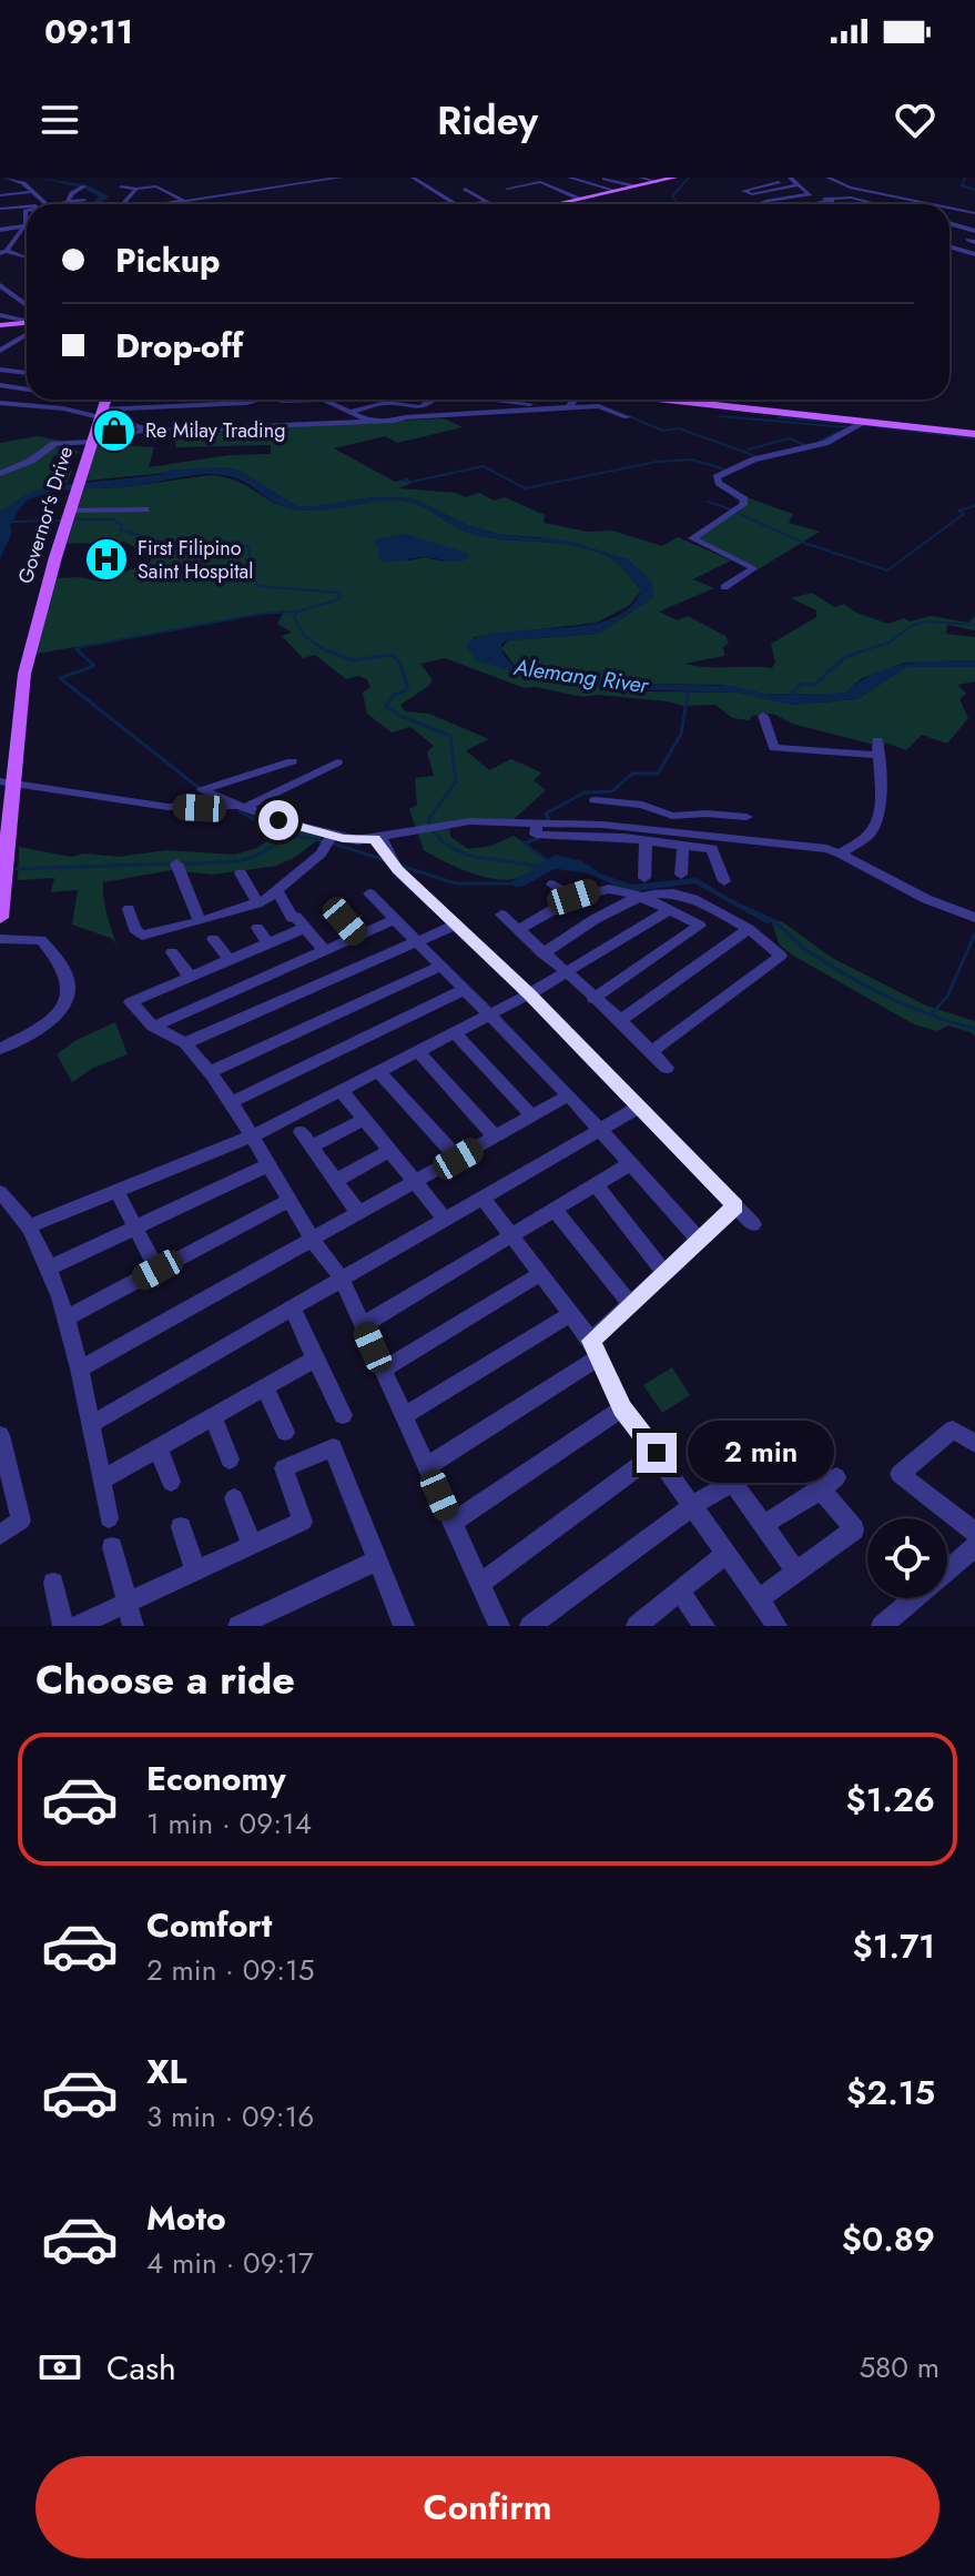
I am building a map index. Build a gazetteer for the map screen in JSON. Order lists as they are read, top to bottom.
{
  "streets": {
    "main road": ["Governor's Drive"]
  },
  "water": ["Alemang River"],
  "places": {
    "shop": ["Re Milay Trading"],
    "hospital": ["First Filipino Saint Hospital"]
  },
  "page": {
    "status": "09:11",
    "header": "Ridey",
    "banner": ["Pickup", "Drop-off"],
    "bubble": "2 min",
    "heading": "Choose a ride",
    "list": [
      {
        "name": "Economy",
        "note": "1 min · 09:14",
        "value": "$1.26"
      },
      {
        "name": "Comfort",
        "note": "2 min · 09:15",
        "value": "$1.71"
      },
      {
        "name": "XL",
        "note": "3 min · 09:16",
        "value": "$2.15"
      },
      {
        "name": "Moto",
        "note": "4 min · 09:17",
        "value": "$0.89"
      }
    ],
    "pay": ["Cash", "580 m"],
    "buttons": "Confirm"
  }
}
